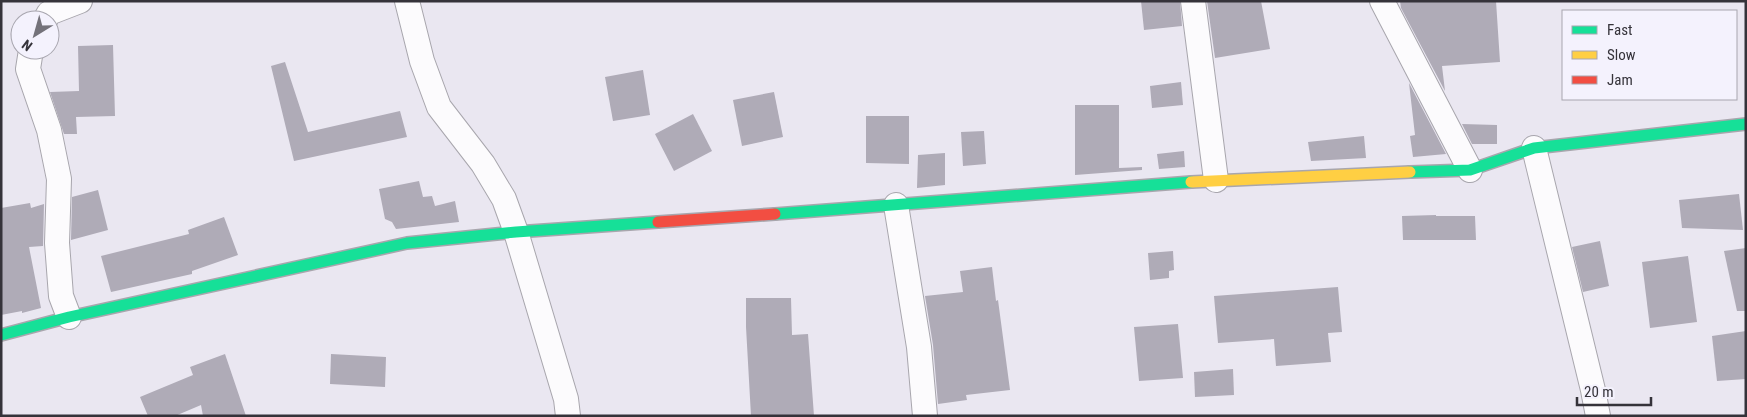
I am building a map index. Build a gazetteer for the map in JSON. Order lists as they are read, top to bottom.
{
  "legend": ["Fast", "Slow", "Jam"],
  "scale_bar": "20 m",
  "north": "bottom left"
}
